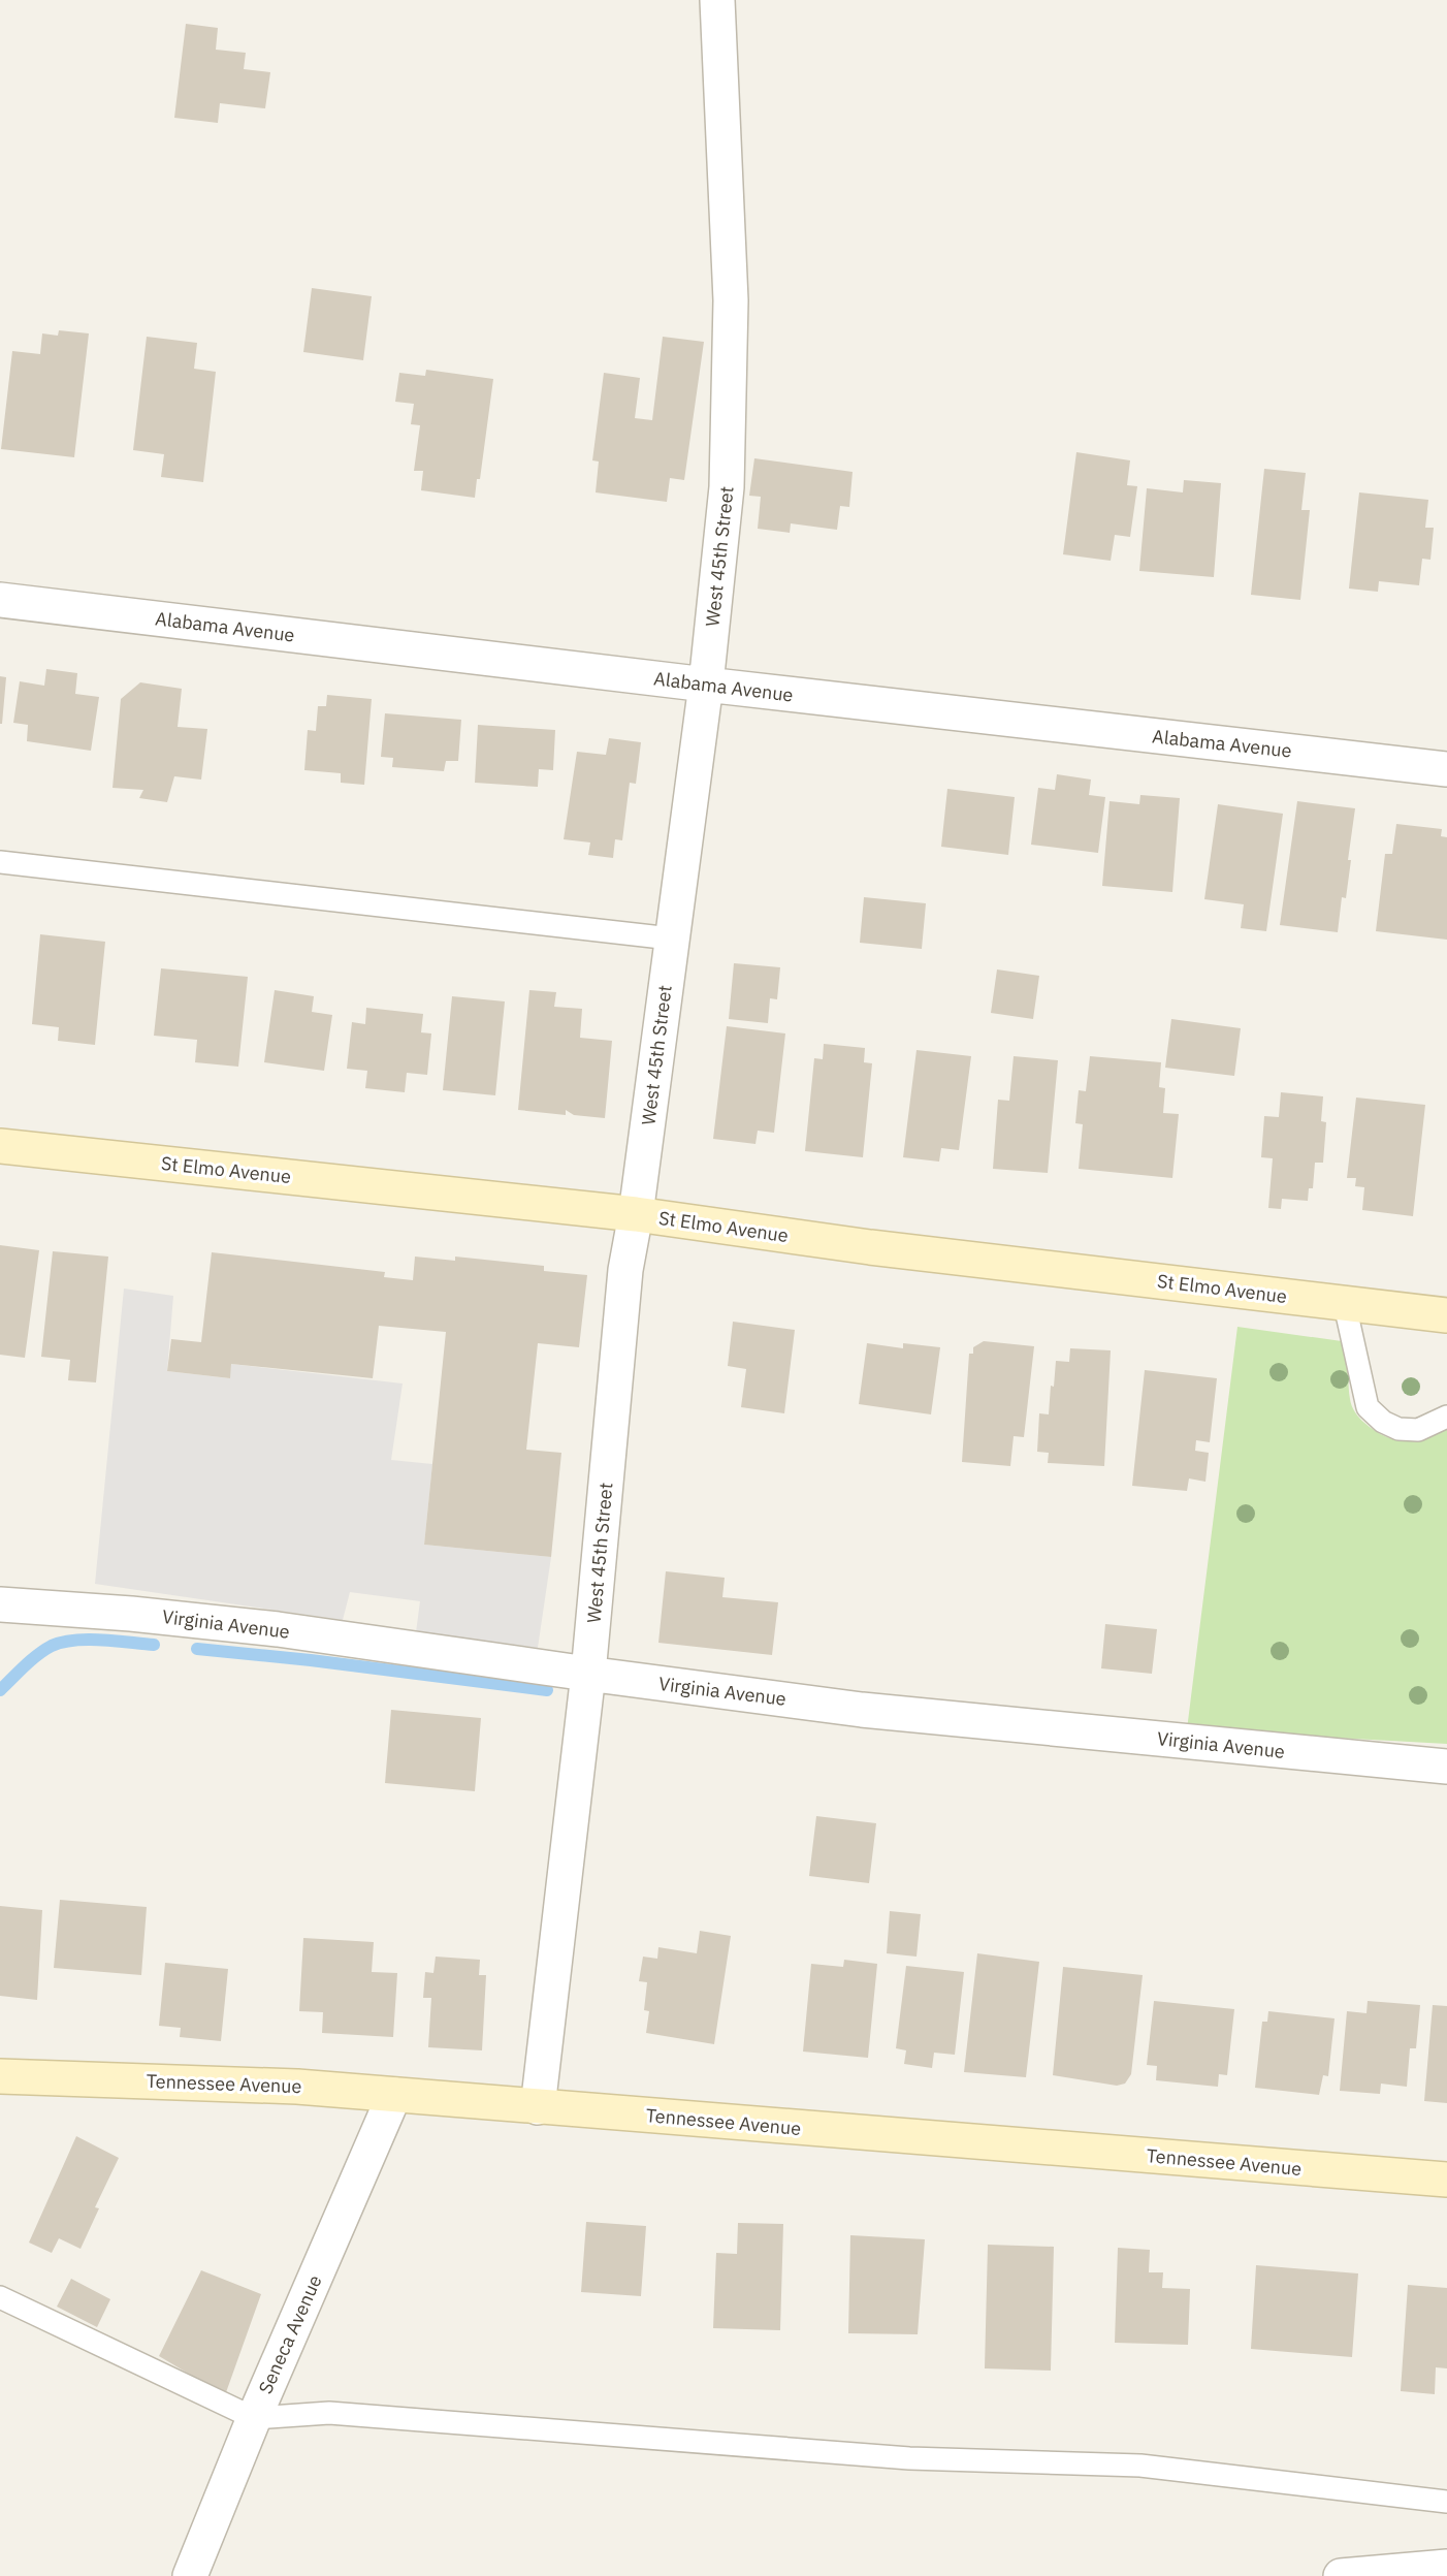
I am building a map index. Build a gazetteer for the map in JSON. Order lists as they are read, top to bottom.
{
  "streets": {
    "main road": ["St Elmo Avenue", "Tennessee Avenue"],
    "street": [
      "West 45th Street",
      "Alabama Avenue",
      "Virginia Avenue",
      "Seneca Avenue"
    ]
  },
  "crossings": [
    ["West 45th Street", "Alabama Avenue"],
    ["West 45th Street", "St Elmo Avenue"],
    ["West 45th Street", "Virginia Avenue"],
    ["West 45th Street", "Tennessee Avenue"],
    ["Tennessee Avenue", "Seneca Avenue"]
  ]
}
